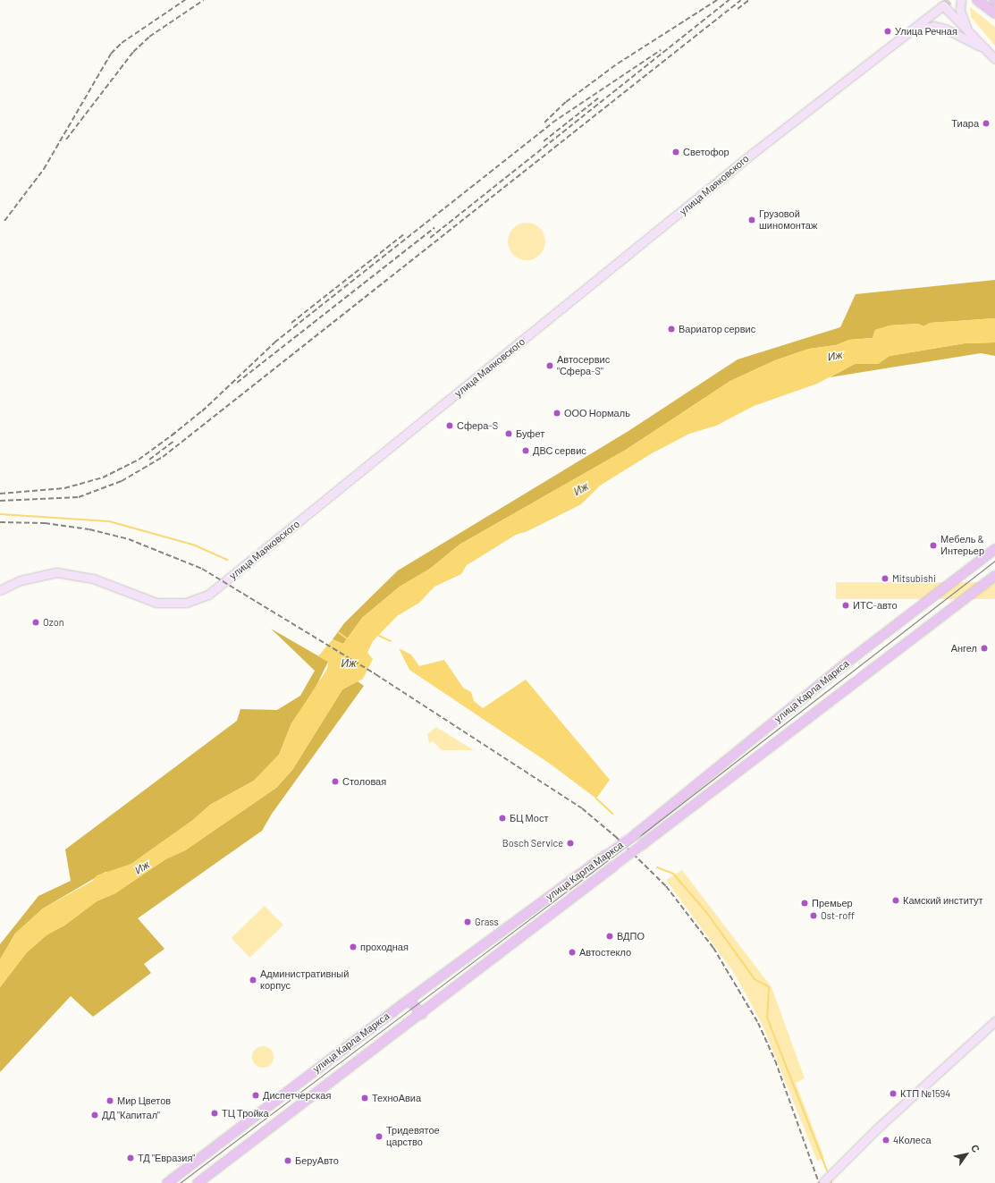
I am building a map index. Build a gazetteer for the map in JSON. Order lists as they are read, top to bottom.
{
  "streets": {
    "main road": ["улица Маяковского", "улица Карла Маркса"]
  },
  "water": ["Иж"],
  "places": [
    "Улица Речная",
    "Тиара",
    "Светофор",
    "Грузовой шиномонтаж",
    "Вариатор сервис",
    "Автосервис \"Сфера-S\"",
    "ООО Нормаль",
    "Сфера-S",
    "Буфет",
    "ДВС сервис",
    "Мебель & Интерьер",
    "Mitsubishi",
    "ИТС-авто",
    "Ozon",
    "Ангел",
    "Столовая",
    "БЦ Мост",
    "Bosch Service",
    "Камский институт",
    "Премьер",
    "Ost-roff",
    "Grass",
    "ВДПО",
    "проходная",
    "Автостекло",
    "Административный корпус",
    "КТП №1594",
    "Диспетчерская",
    "ТехноАвиа",
    "Мир Цветов",
    "ТЦ Тройка",
    "ДД \"Капитал\"",
    "Тридевятое царство",
    "4Колеса",
    "ТД \"Евразия\"",
    "БеруАвто"
  ],
  "north": "top right"
}
